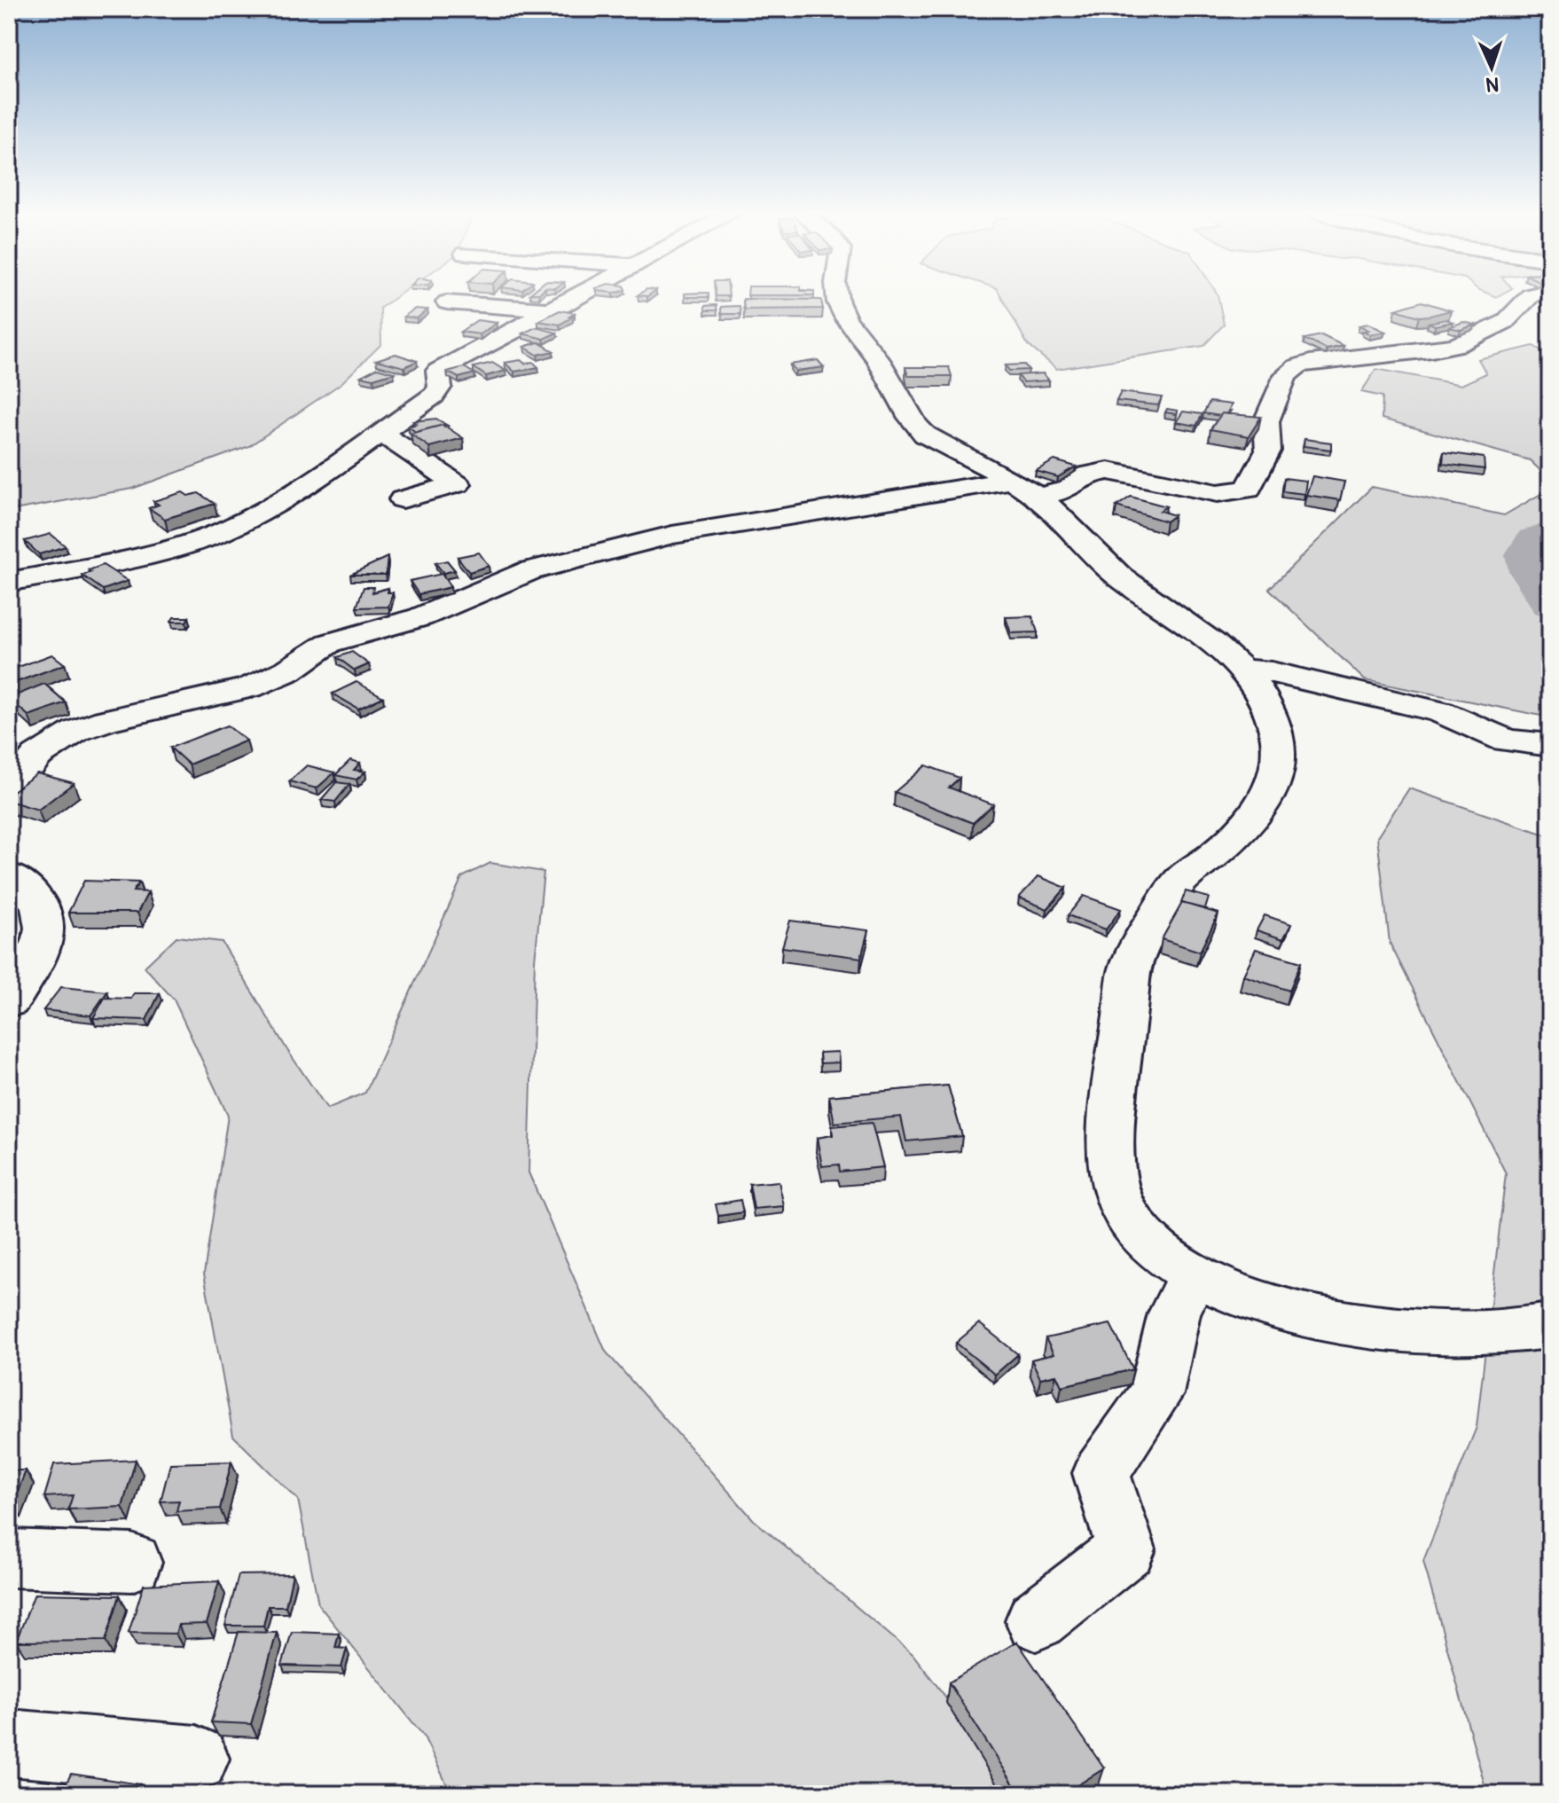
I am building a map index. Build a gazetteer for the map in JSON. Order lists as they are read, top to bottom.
{
  "north": "bottom"
}
